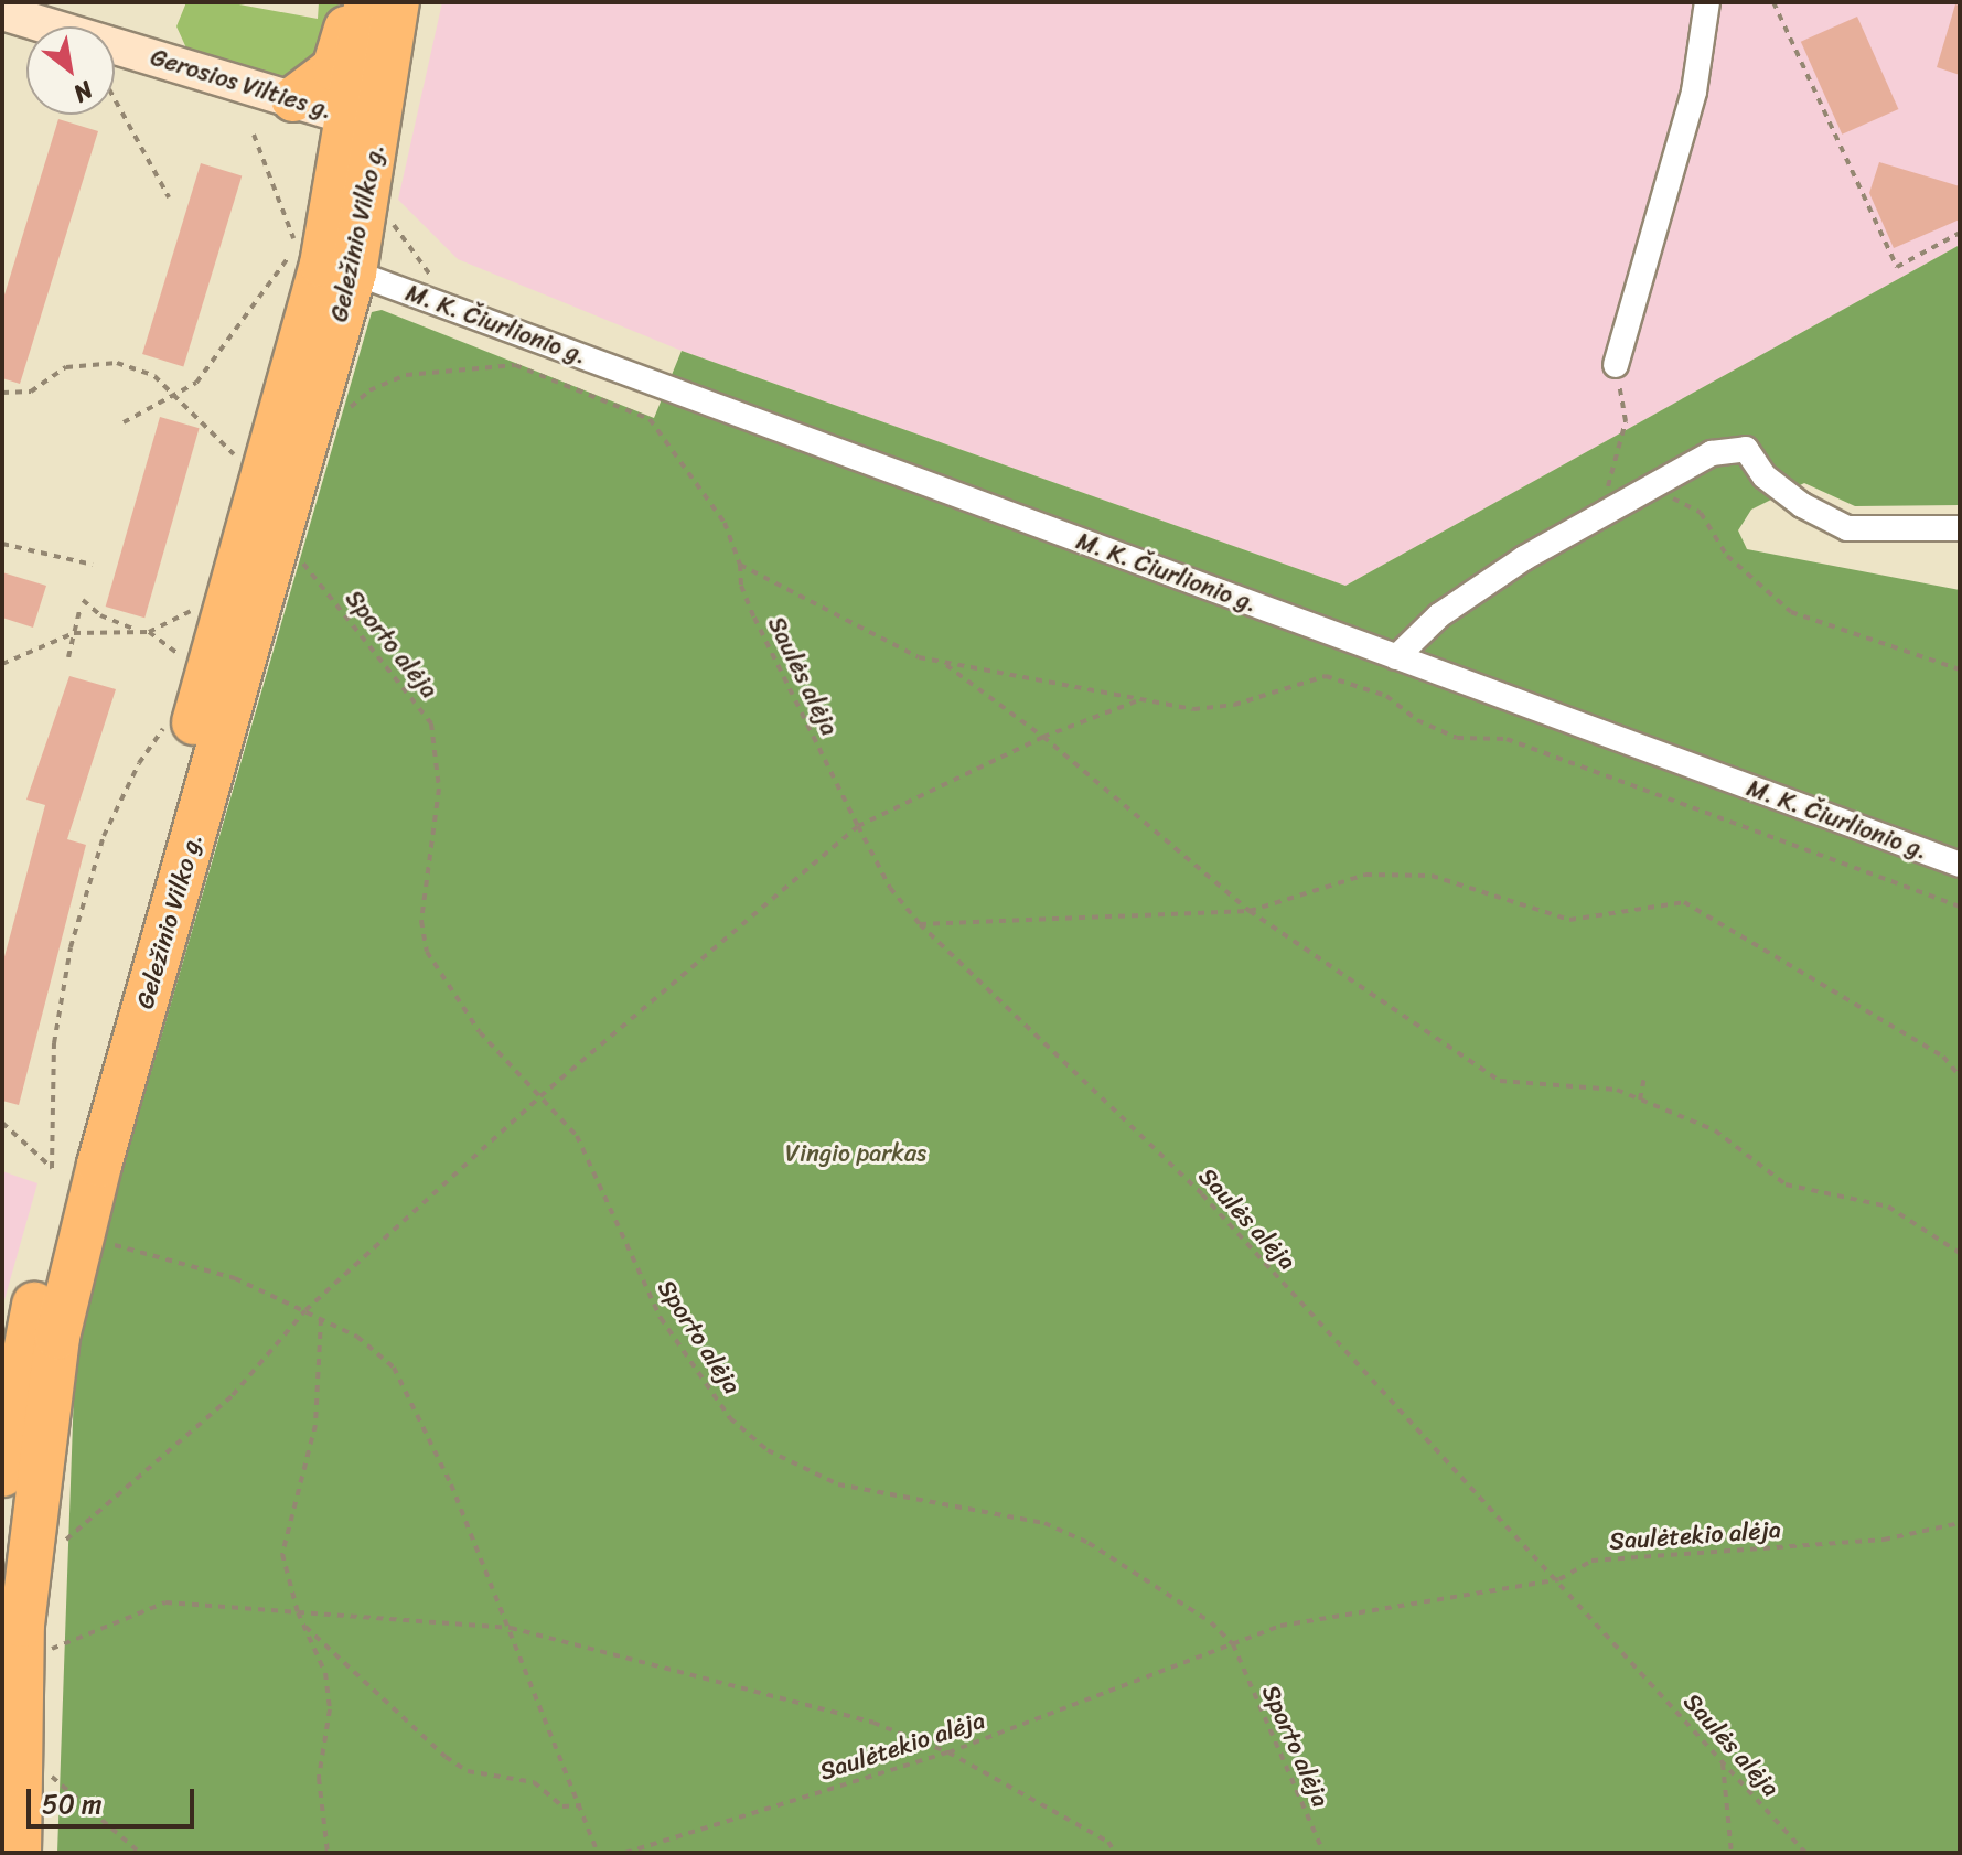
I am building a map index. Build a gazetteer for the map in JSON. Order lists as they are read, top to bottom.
{
  "streets": {
    "highway": ["Geležinio Vilko g."],
    "main road": ["Gerosios Vilties g."],
    "street": ["M. K. Čiurlionio g."],
    "path": ["Sporto alėja", "Saulės alėja", "Saulėtekio alėja"]
  },
  "crossings": [
    ["Gerosios Vilties g.", "Geležinio Vilko g."],
    ["Geležinio Vilko g.", "M. K. Čiurlionio g."],
    ["Sporto alėja", "Saulėtekio alėja"],
    ["Saulės alėja", "Saulėtekio alėja"]
  ],
  "parks": ["Vingio parkas"],
  "scale_bar": "50 m",
  "north": "bottom right"
}
